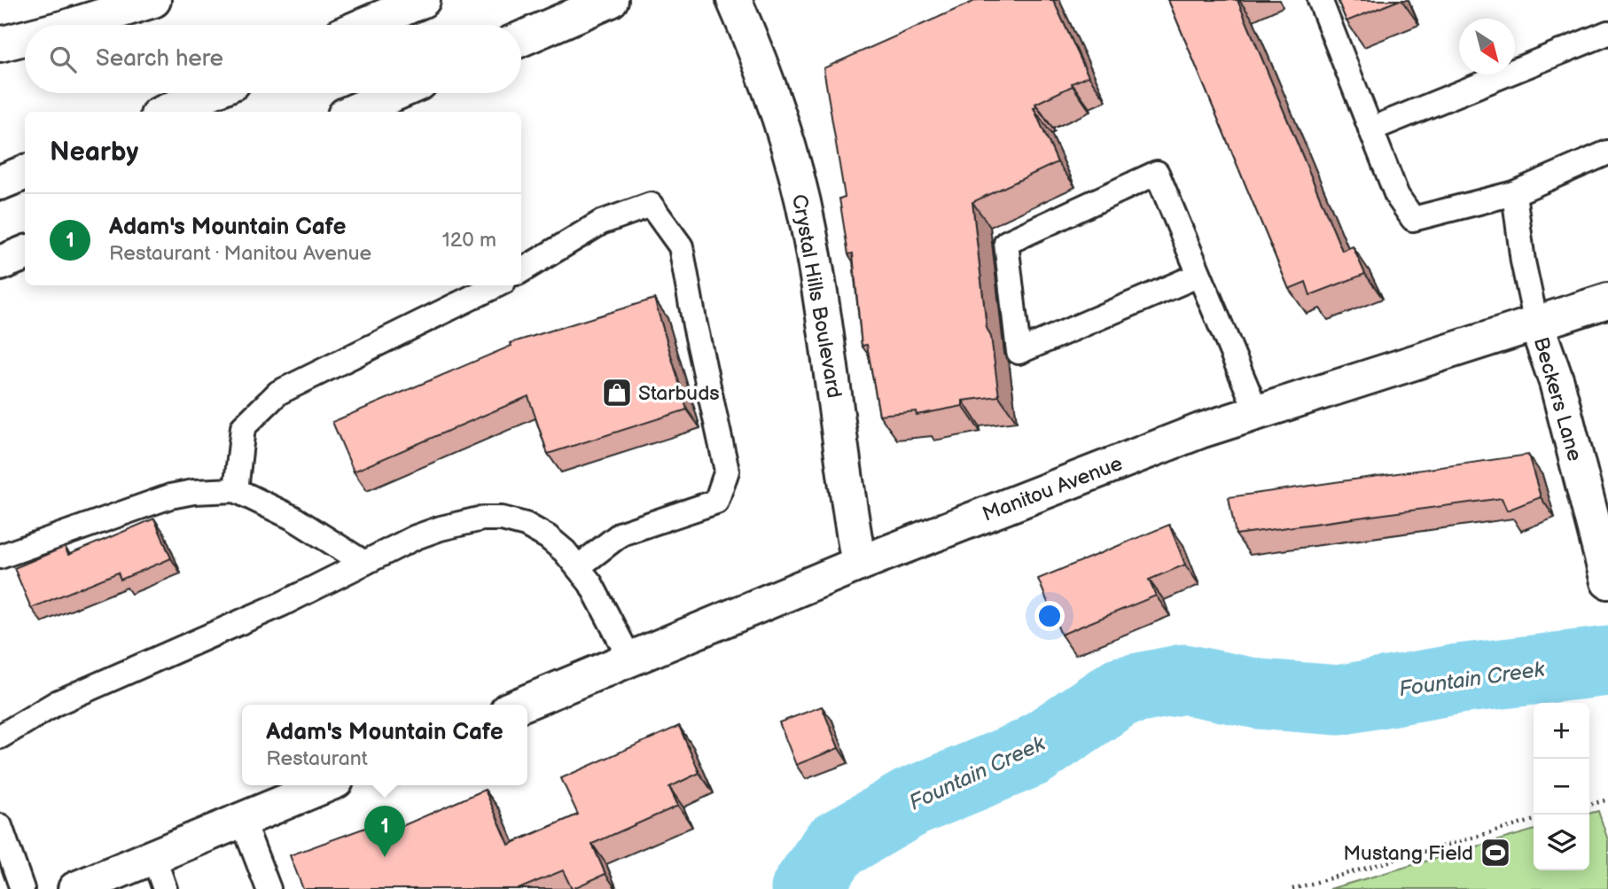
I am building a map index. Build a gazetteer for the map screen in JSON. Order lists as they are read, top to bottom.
{
  "streets": {
    "main road": ["Crystal Hills Boulevard", "Beckers Lane", "Manitou Avenue"]
  },
  "crossings": [
    ["Crystal Hills Boulevard", "Manitou Avenue"],
    ["Beckers Lane", "Manitou Avenue"]
  ],
  "water": ["Fountain Creek"],
  "places": {
    "shop": ["Starbuds"],
    "sports": ["Mustang Field"]
  },
  "north": "bottom right",
  "page": {
    "search": "Search here",
    "heading": "Nearby",
    "list": [
      {
        "mark": "1",
        "name": "Adam's Mountain Cafe",
        "note": "Restaurant · Manitou Avenue",
        "value": "120 m"
      }
    ],
    "map_buttons": ["+", "−"],
    "popup": ["Adam's Mountain Cafe", "Restaurant"],
    "pins": "1"
  }
}
